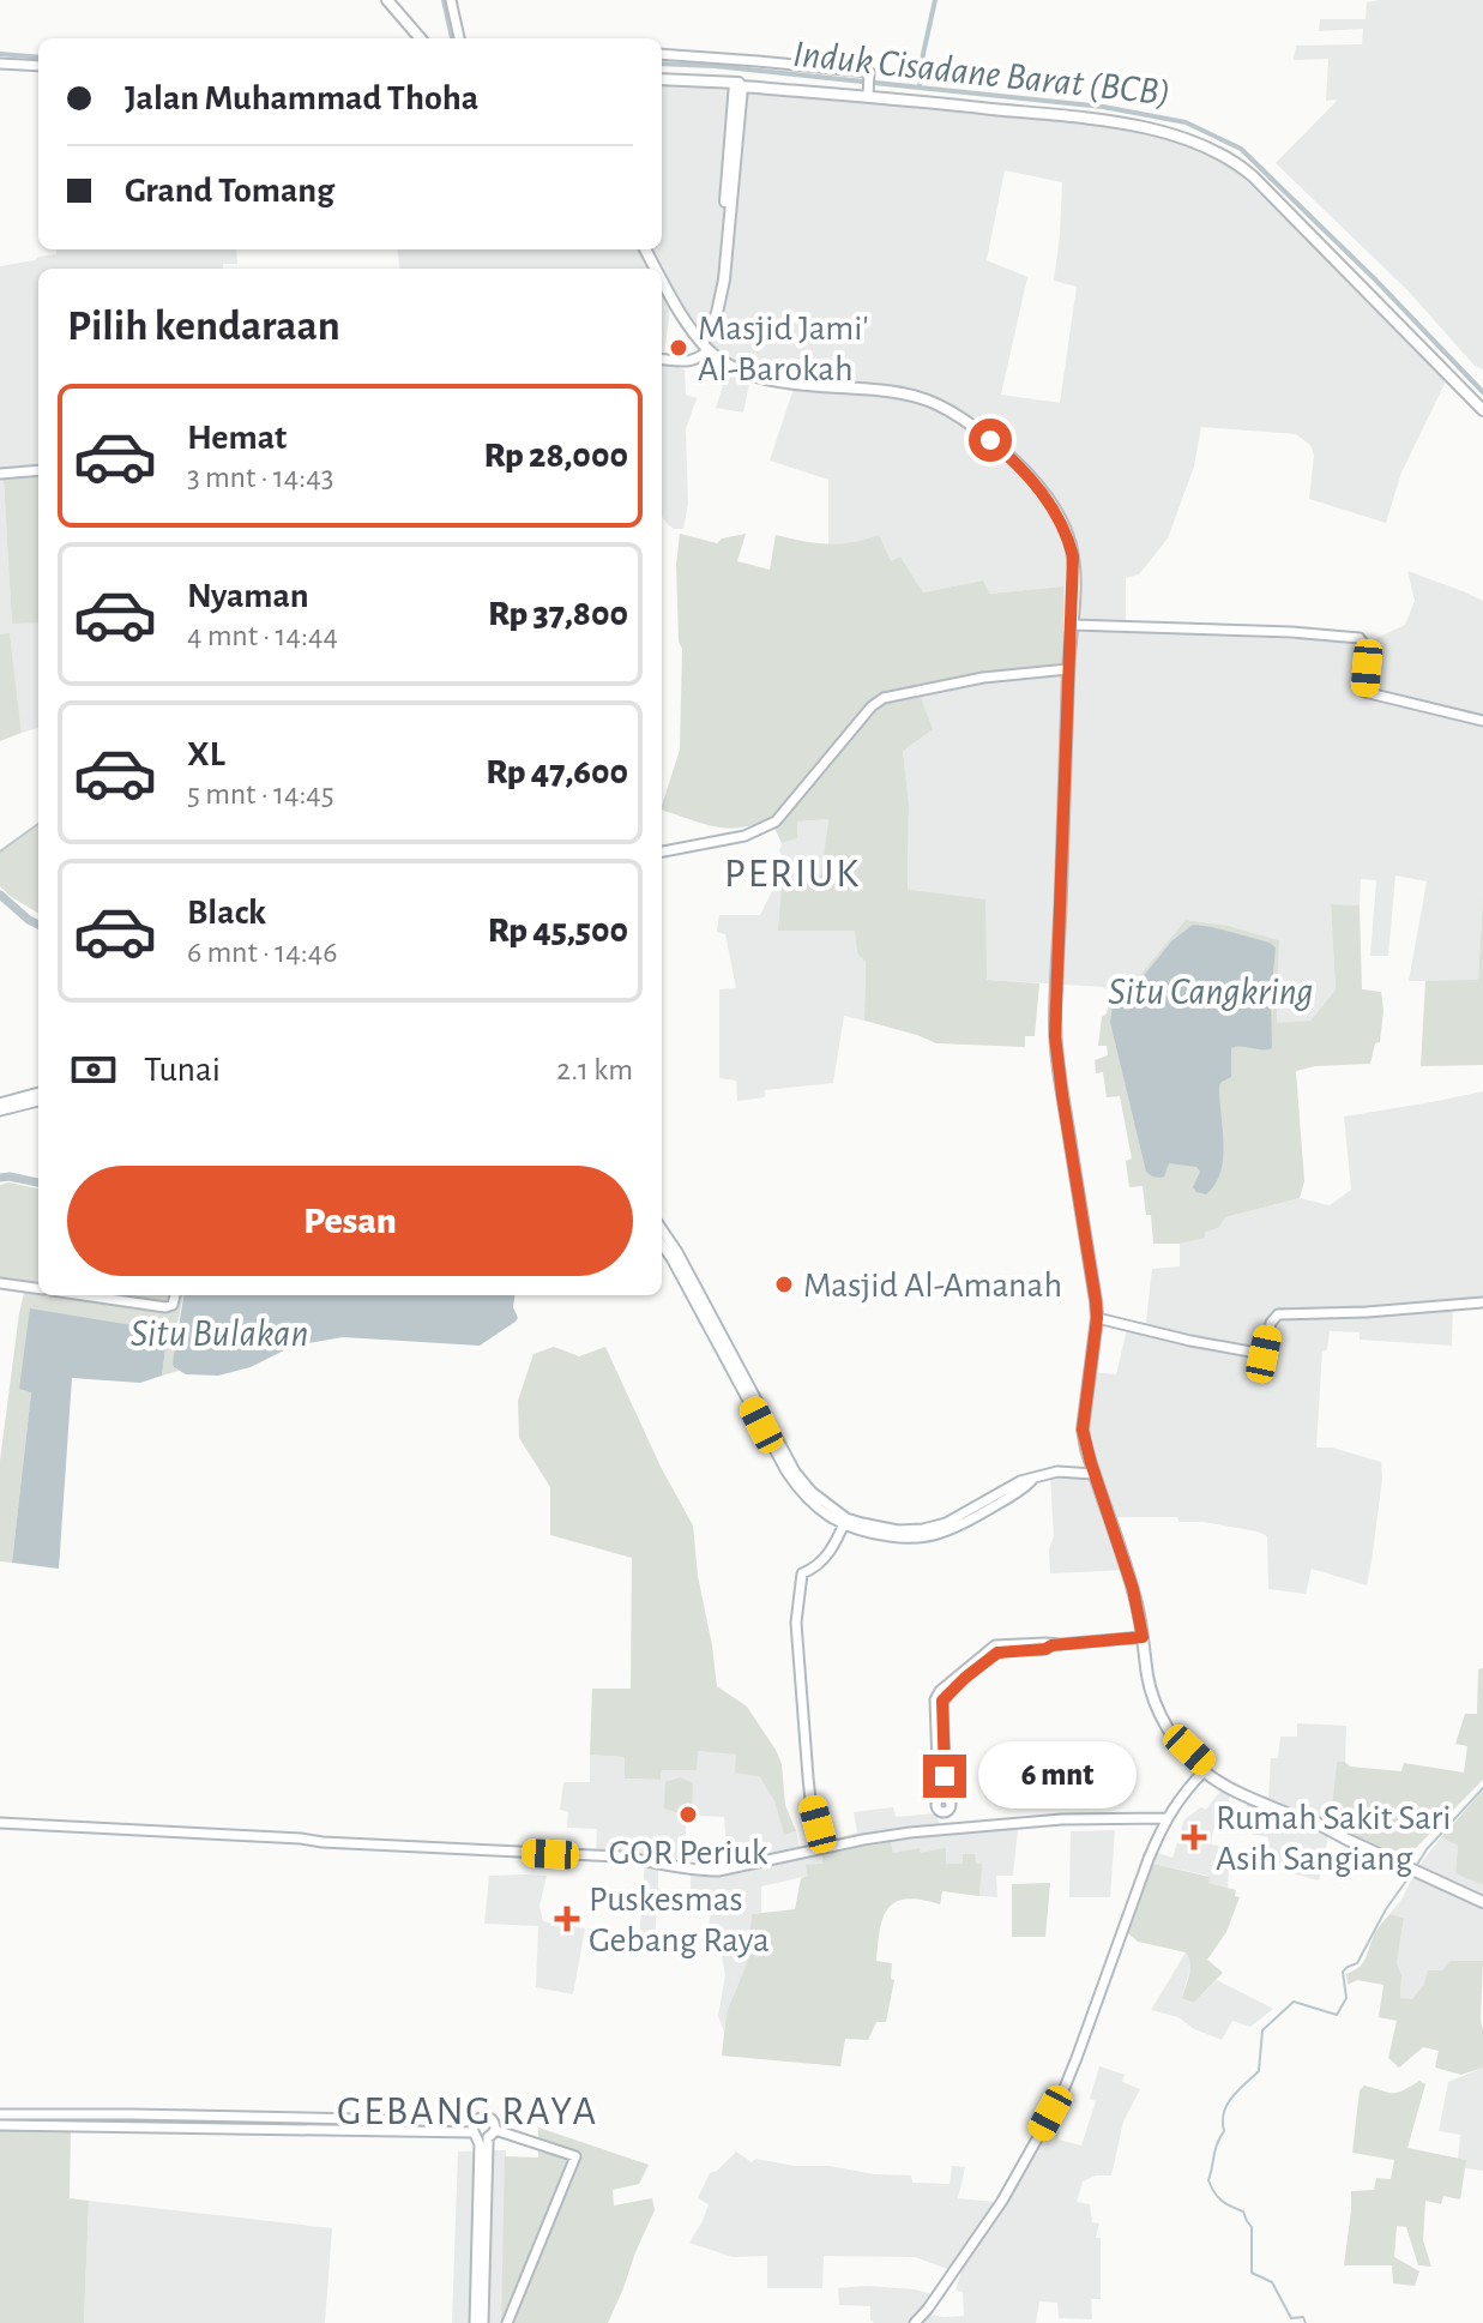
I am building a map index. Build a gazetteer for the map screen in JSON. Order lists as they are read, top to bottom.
{
  "districts": ["PERIUK", "GEBANG RAYA"],
  "water": ["Induk Cisadane Barat (BCB)", "Situ Cangkring", "Situ Bulakan"],
  "places": {
    "other": ["Masjid Jami' Al-Barokah", "Masjid Al-Amanah", "GOR Periuk"],
    "health": ["Rumah Sakit Sari Asih Sangiang", "Puskesmas Gebang Raya"]
  },
  "page": {
    "banner": ["Jalan Muhammad Thoha", "Grand Tomang"],
    "heading": "Pilih kendaraan",
    "list": [
      {
        "name": "Hemat",
        "note": "3 mnt · 14:43",
        "value": "Rp 28,000"
      },
      {
        "name": "Nyaman",
        "note": "4 mnt · 14:44",
        "value": "Rp 37,800"
      },
      {
        "name": "XL",
        "note": "5 mnt · 14:45",
        "value": "Rp 47,600"
      },
      {
        "name": "Black",
        "note": "6 mnt · 14:46",
        "value": "Rp 45,500"
      }
    ],
    "pay": ["Tunai", "2.1 km"],
    "buttons": "Pesan",
    "bubble": "6 mnt"
  }
}
